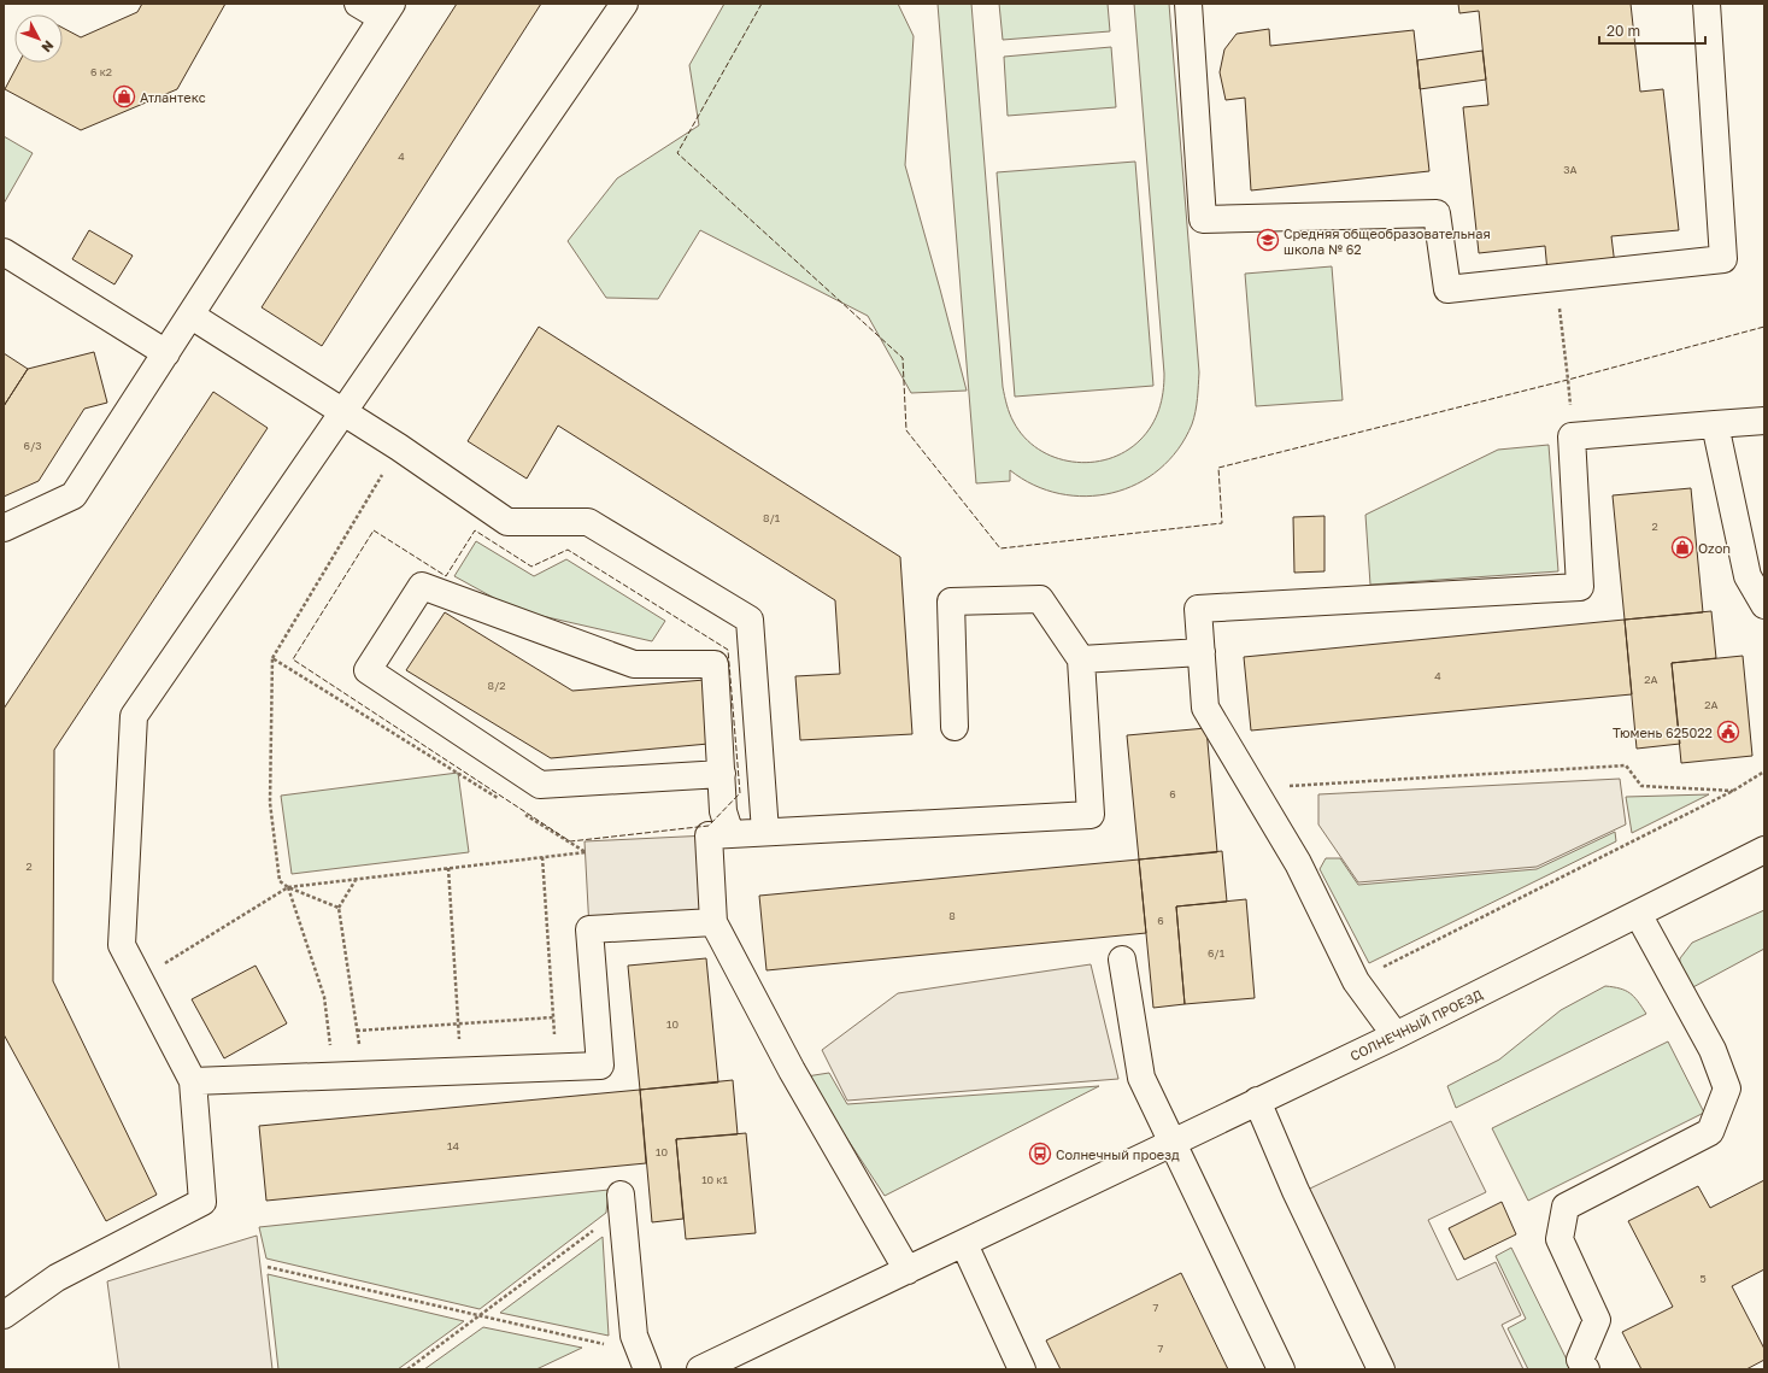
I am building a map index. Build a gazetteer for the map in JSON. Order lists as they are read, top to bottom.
{
  "streets": {
    "street": ["СОЛНЕЧНЫЙ ПРОЕЗД"]
  },
  "places": {
    "shop": ["Атлантекс", "Ozon"],
    "school or university": ["Средняя общеобразовательная школа № 62"],
    "public building": ["Тюмень 625022"],
    "bus stop": ["Солнечный проезд"]
  },
  "house_numbers": [
    "6 к2",
    "4",
    "3А",
    "6/3",
    "8/1",
    "2",
    "4",
    "2А",
    "8/2",
    "2А",
    "6",
    "2",
    "8",
    "6",
    "6/1",
    "10",
    "14",
    "10",
    "10 к1",
    "5",
    "7",
    "7"
  ],
  "scale_bar": "20 m",
  "north": "bottom right"
}
